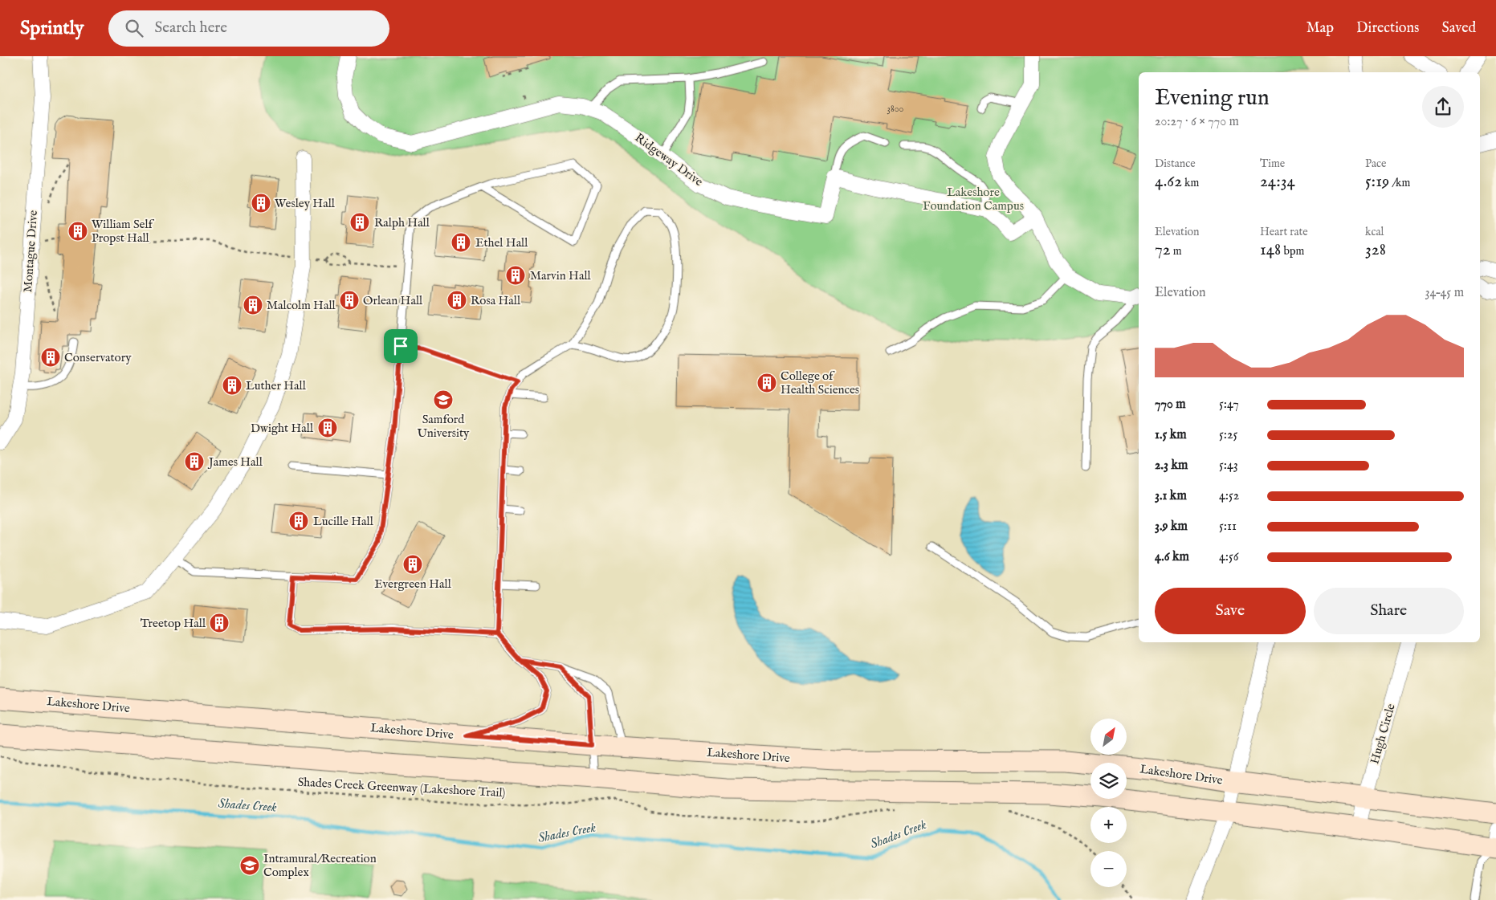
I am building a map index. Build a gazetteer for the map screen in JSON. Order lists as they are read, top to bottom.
{
  "streets": {
    "main road": ["Lakeshore Drive"],
    "street": ["Ridgeway Drive", "Montague Drive", "Hugh Circle"],
    "path": ["Shades Creek Greenway (Lakeshore Trail)"]
  },
  "crossings": [
    ["Lakeshore Drive", "Hugh Circle"]
  ],
  "water": ["Shades Creek"],
  "parks": ["Lakeshore Foundation Campus"],
  "places": {
    "building": [
      "Wesley Hall",
      "Ralph Hall",
      "William Self Propst Hall",
      "Ethel Hall",
      "Marvin Hall",
      "Orlean Hall",
      "Rosa Hall",
      "Malcolm Hall",
      "Conservatory",
      "College of Health Sciences",
      "Luther Hall",
      "Dwight Hall",
      "James Hall",
      "Lucille Hall",
      "Evergreen Hall",
      "Treetop Hall"
    ],
    "school or university": ["Samford University", "Intramural/Recreation Complex"]
  },
  "house_numbers": ["3800"],
  "north": "top right",
  "page": {
    "header": "Sprintly",
    "search": "Search here",
    "nav": ["Map", "Directions", "Saved"],
    "heading": ["Evening run", "20:27 · 6 × 770 m"],
    "stats": [
      ["Distance", "4.62 km"],
      ["Time", "24:34"],
      ["Pace", "5:19 /km"],
      ["Elevation", "72 m"],
      ["Heart rate", "148 bpm"],
      ["kcal", "328"]
    ],
    "chart": ["Elevation", "34–45 m"],
    "list": [
      {
        "name": "770 m",
        "note": "5:47"
      },
      {
        "name": "1.5 km",
        "note": "5:25"
      },
      {
        "name": "2.3 km",
        "note": "5:43"
      },
      {
        "name": "3.1 km",
        "note": "4:52"
      },
      {
        "name": "3.9 km",
        "note": "5:11"
      },
      {
        "name": "4.6 km",
        "note": "4:56"
      }
    ],
    "buttons": ["Save", "Share"],
    "map_buttons": ["+", "−"]
  }
}
